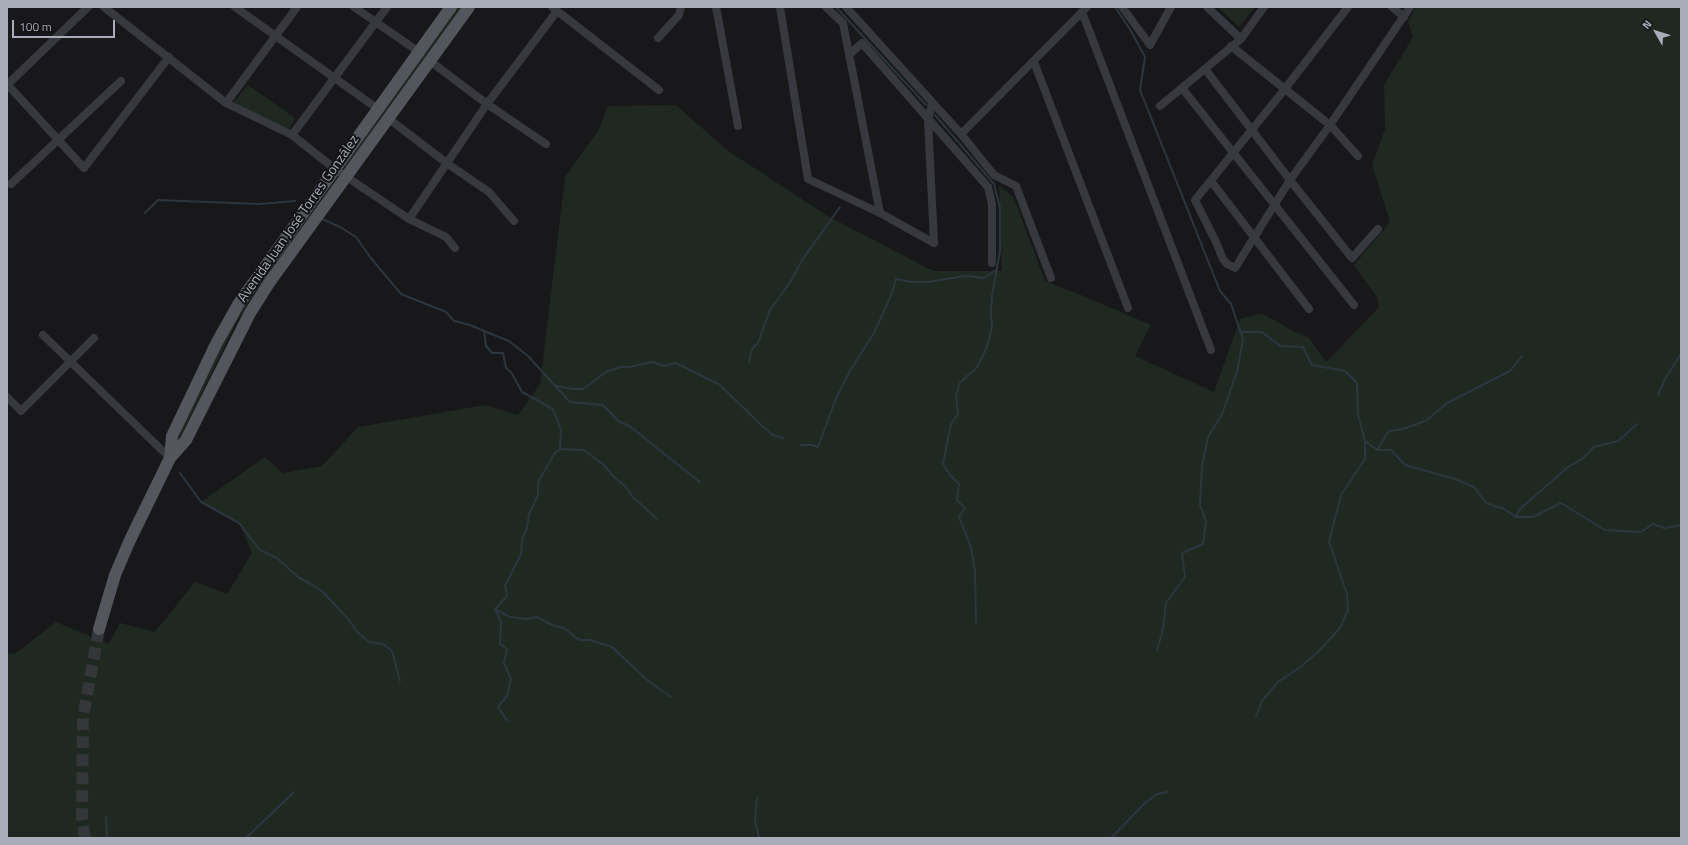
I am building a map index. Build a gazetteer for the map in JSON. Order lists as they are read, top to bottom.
{
  "streets": {
    "main road": ["Avenida Juan José Torres González"]
  },
  "scale_bar": "100 m",
  "north": "top left"
}
